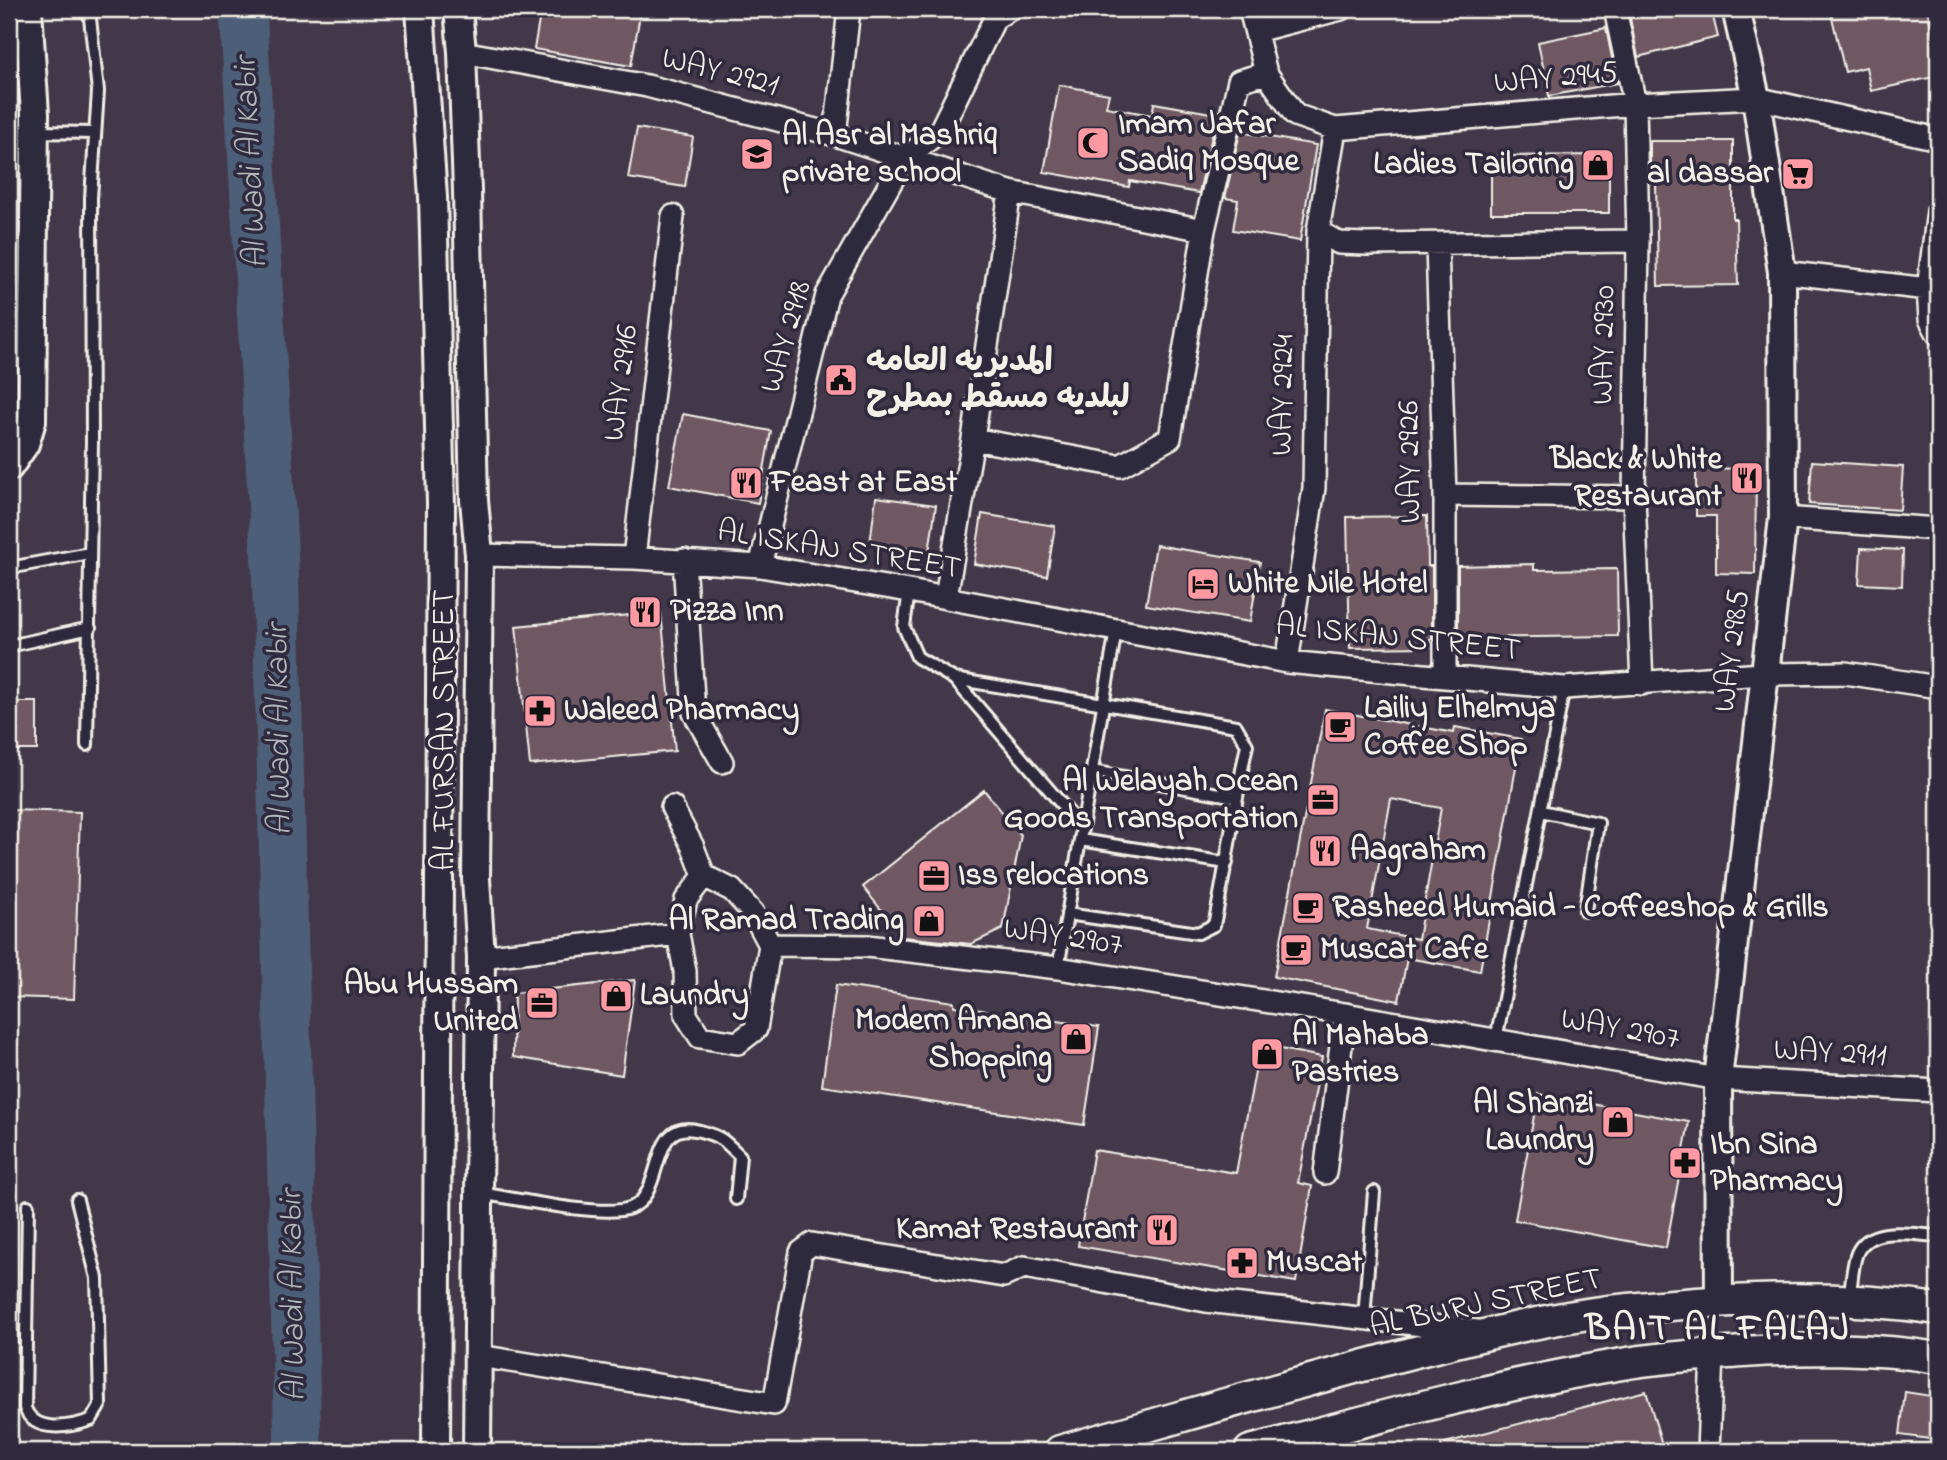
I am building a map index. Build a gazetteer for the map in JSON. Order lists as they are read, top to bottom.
{
  "streets": {
    "main road": ["AL BURJ STREET"],
    "street": [
      "WAY 2921",
      "WAY 2945",
      "WAY 2918",
      "WAY 2930",
      "WAY 2916",
      "WAY 2924",
      "WAY 2926",
      "AL ISKAN STREET",
      "WAY 2985",
      "AL FURSAN STREET",
      "WAY 2907",
      "WAY 2911"
    ]
  },
  "crossings": [
    ["WAY 2921", "WAY 2918"],
    ["WAY 2921", "AL FURSAN STREET"],
    ["WAY 2945", "WAY 2930"],
    ["WAY 2945", "WAY 2924"],
    ["WAY 2945", "WAY 2985"],
    ["WAY 2918", "AL ISKAN STREET"],
    ["WAY 2930", "AL ISKAN STREET"],
    ["WAY 2916", "AL ISKAN STREET"],
    ["WAY 2924", "AL ISKAN STREET"],
    ["WAY 2926", "AL ISKAN STREET"],
    ["AL ISKAN STREET", "WAY 2985"],
    ["AL ISKAN STREET", "AL FURSAN STREET"],
    ["WAY 2985", "WAY 2907"],
    ["WAY 2985", "WAY 2911"],
    ["WAY 2985", "AL BURJ STREET"],
    ["WAY 2907", "WAY 2911"]
  ],
  "districts": ["BAIT AL FALAJ"],
  "water": ["Al Wadi Al Kabir"],
  "places": {
    "mosque": ["Imam Jafar Sadiq Mosque"],
    "school or university": ["Al Asr al Mashriq private school"],
    "shop": [
      "Ladies Tailoring",
      "Al Ramad Trading",
      "Laundry",
      "Modern Amana Shopping",
      "Al Mahaba Pastries",
      "Al Shanzi Laundry"
    ],
    "supermarket": ["al dassar"],
    "public building": ["المديريه العامه لبلديه مسقط بمطرح"],
    "restaurant": [
      "Black & White Restaurant",
      "Feast at East",
      "Pizza Inn",
      "Aagraham",
      "Kamat Restaurant"
    ],
    "hotel": ["White Nile Hotel"],
    "pharmacy": ["Waleed Pharmacy", "Ibn Sina Pharmacy", "Muscat"],
    "cafe": ["Lailiy Elhelmya Coffee Shop", "Rasheed Humaid - Coffeeshop & Grills", "Muscat Cafe"],
    "office": ["Al Welayah Ocean Goods Transportation", "Iss relocations", "Abu Hussam United"]
  }
}
